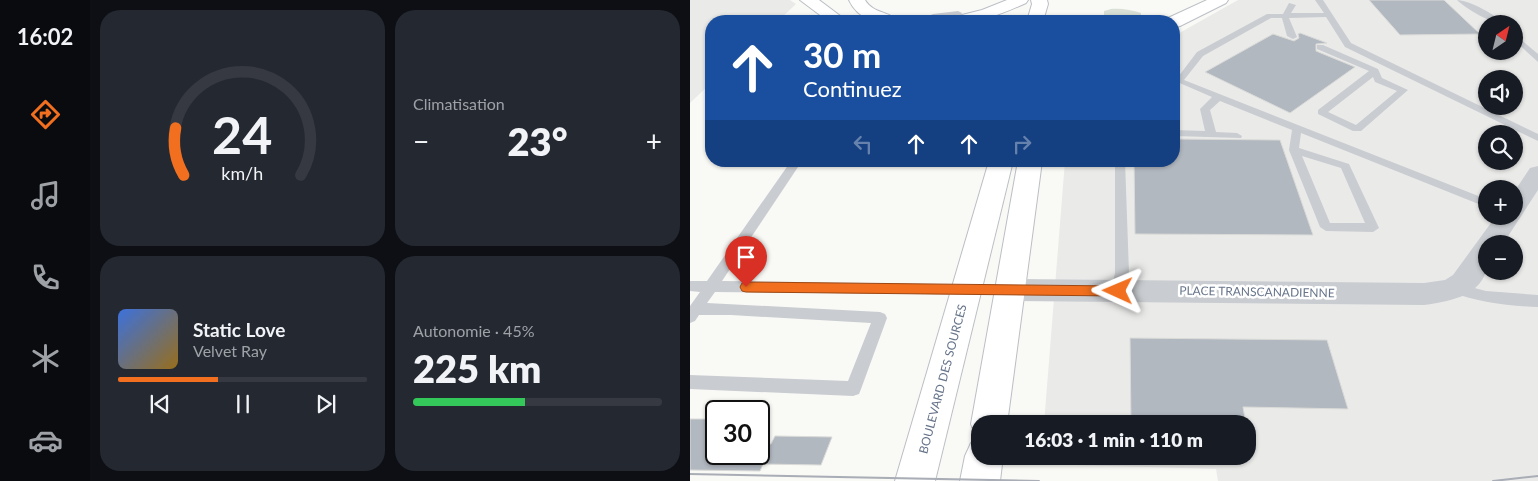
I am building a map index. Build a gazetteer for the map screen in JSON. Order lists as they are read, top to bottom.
{
  "streets": {
    "main road": ["BOULEVARD DES SOURCES"],
    "street": ["PLACE TRANSCANADIENNE"]
  },
  "north": "top right",
  "page": {
    "tabs": "16:02",
    "tile": [
      "Climatisation",
      ["Autonomie · 45%", "225 km"]
    ],
    "map_buttons": ["+", "−"],
    "turn": ["30 m", "Continuez"],
    "heat": ["−", "23°", "+"],
    "song": ["Static Love", "Velvet Ray"],
    "limit": "30",
    "trip": "16:03 · 1 min · 110 m",
    "gauge": ["24", "km/h"]
  }
}
